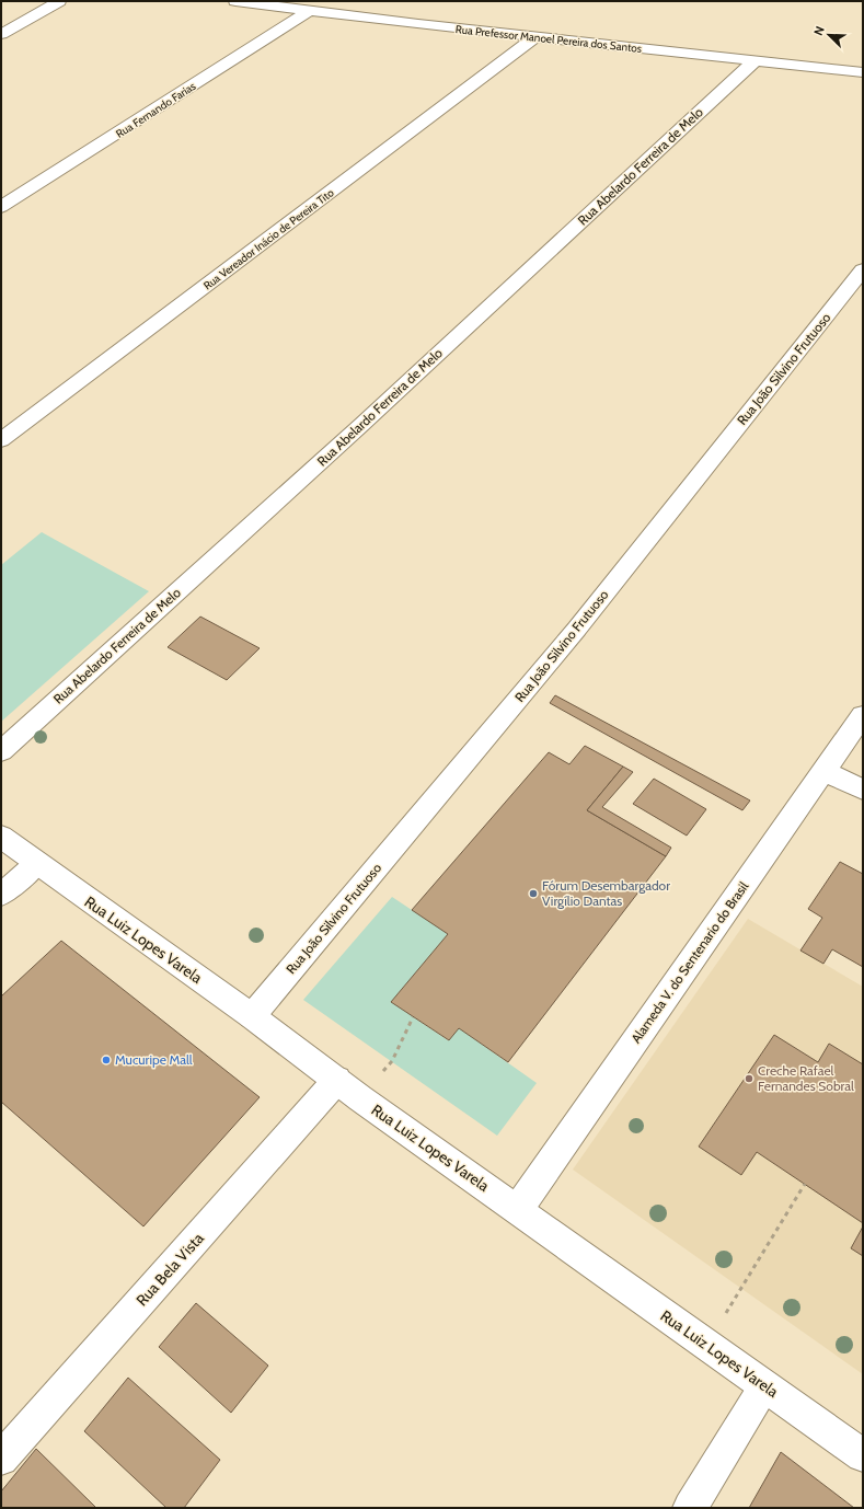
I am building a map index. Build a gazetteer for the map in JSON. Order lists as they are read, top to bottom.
{
  "streets": {
    "street": [
      "Rua Prefessor Manoel Pereira dos Santos",
      "Rua Fernando Farias",
      "Rua Abelardo Ferreira de Melo",
      "Rua Vereador Inácio de Pereira Tito",
      "Rua João Silvino Frutuoso",
      "Rua Luiz Lopes Varela",
      "Alameda V. do Sentenario do Brasil",
      "Rua Bela Vista"
    ]
  },
  "crossings": [
    ["Rua Prefessor Manoel Pereira dos Santos", "Rua Fernando Farias"],
    ["Rua Prefessor Manoel Pereira dos Santos", "Rua Abelardo Ferreira de Melo"],
    ["Rua Prefessor Manoel Pereira dos Santos", "Rua Vereador Inácio de Pereira Tito"],
    ["Rua João Silvino Frutuoso", "Rua Luiz Lopes Varela"],
    ["Rua Luiz Lopes Varela", "Alameda V. do Sentenario do Brasil"],
    ["Rua Luiz Lopes Varela", "Rua Bela Vista"]
  ],
  "places": ["Fórum Desembargador Virgílio Dantas", "Mucuripe Mall", "Creche Rafael Fernandes Sobral"],
  "north": "top left"
}
